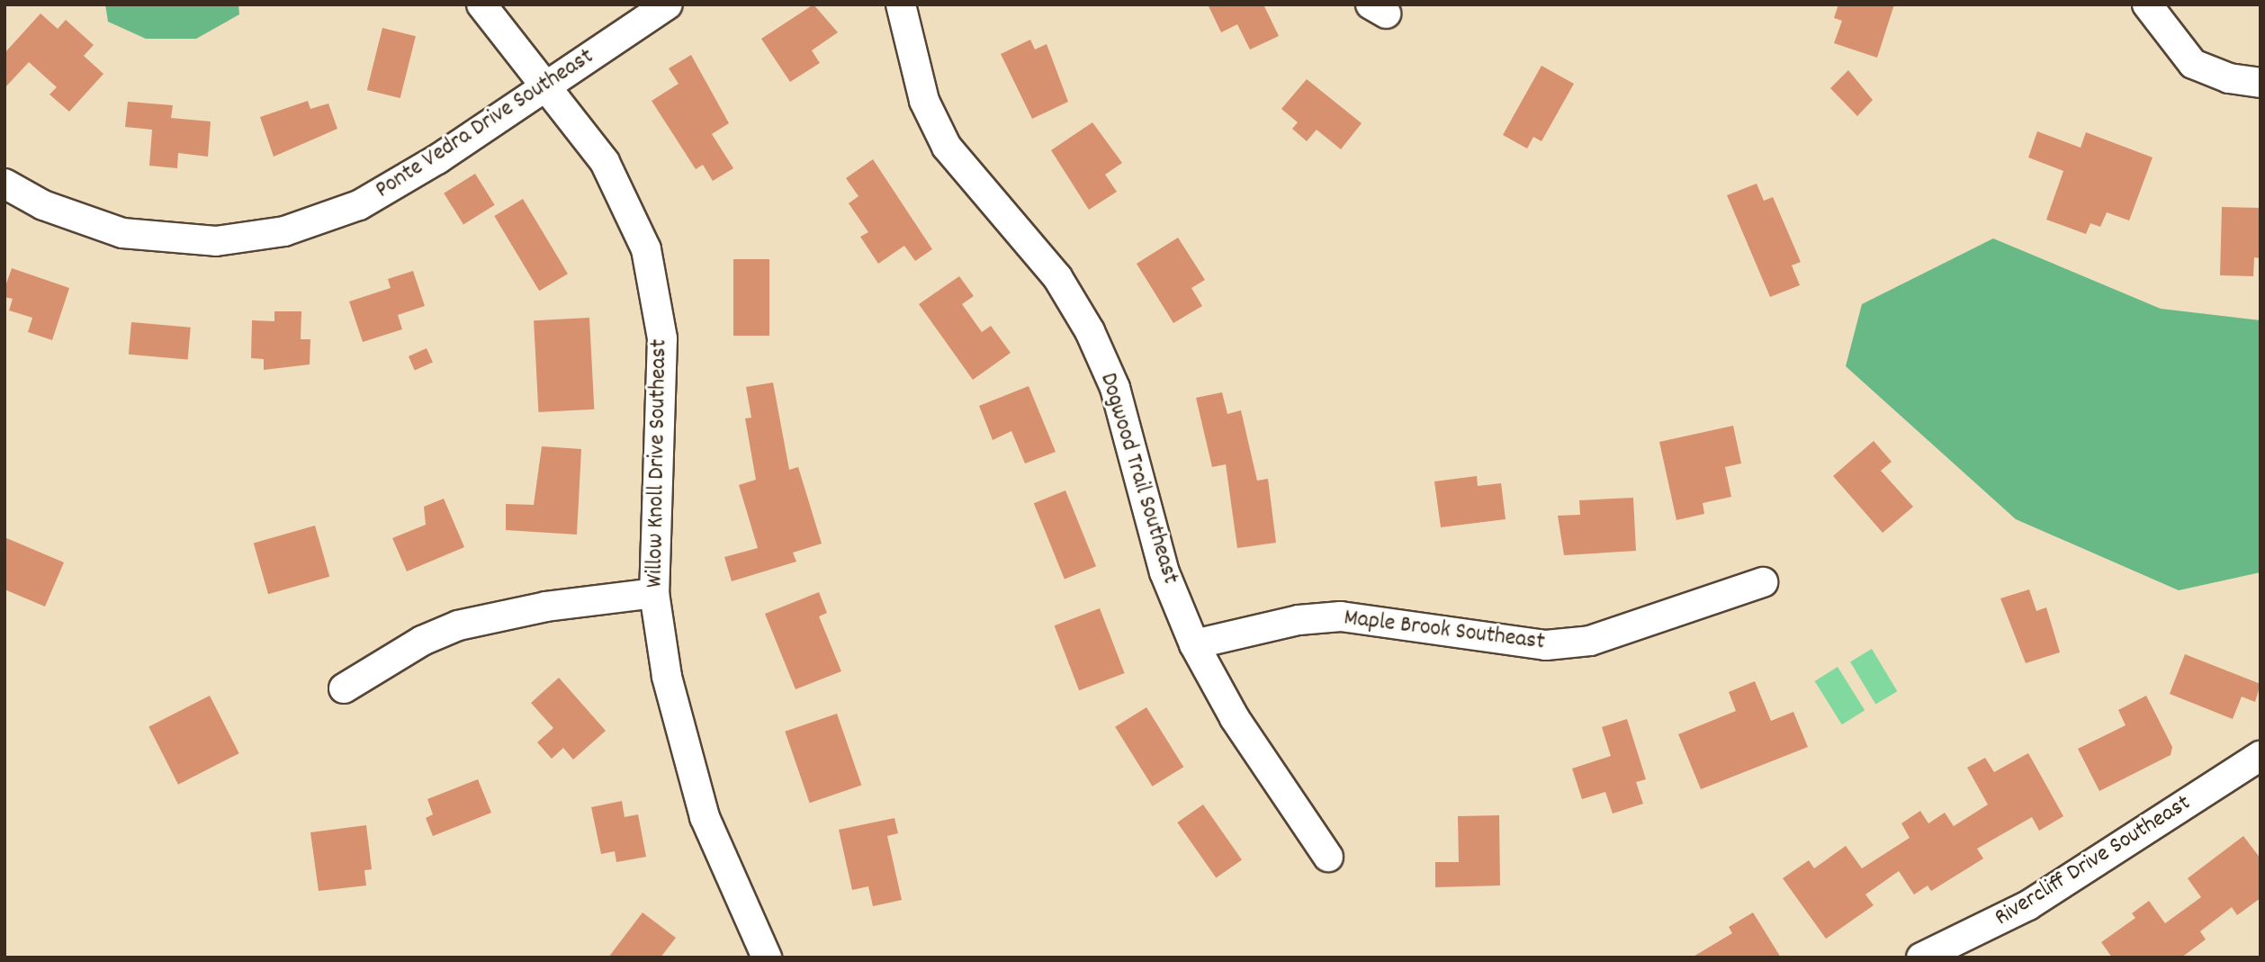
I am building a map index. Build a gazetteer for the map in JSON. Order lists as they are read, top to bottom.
{
  "streets": {
    "street": [
      "Ponte Vedra Drive Southeast",
      "Willow Knoll Drive Southeast",
      "Dogwood Trail Southeast",
      "Maple Brook Southeast",
      "Rivercliff Drive Southeast"
    ]
  },
  "crossings": [
    ["Ponte Vedra Drive Southeast", "Willow Knoll Drive Southeast"],
    ["Dogwood Trail Southeast", "Maple Brook Southeast"]
  ]
}
